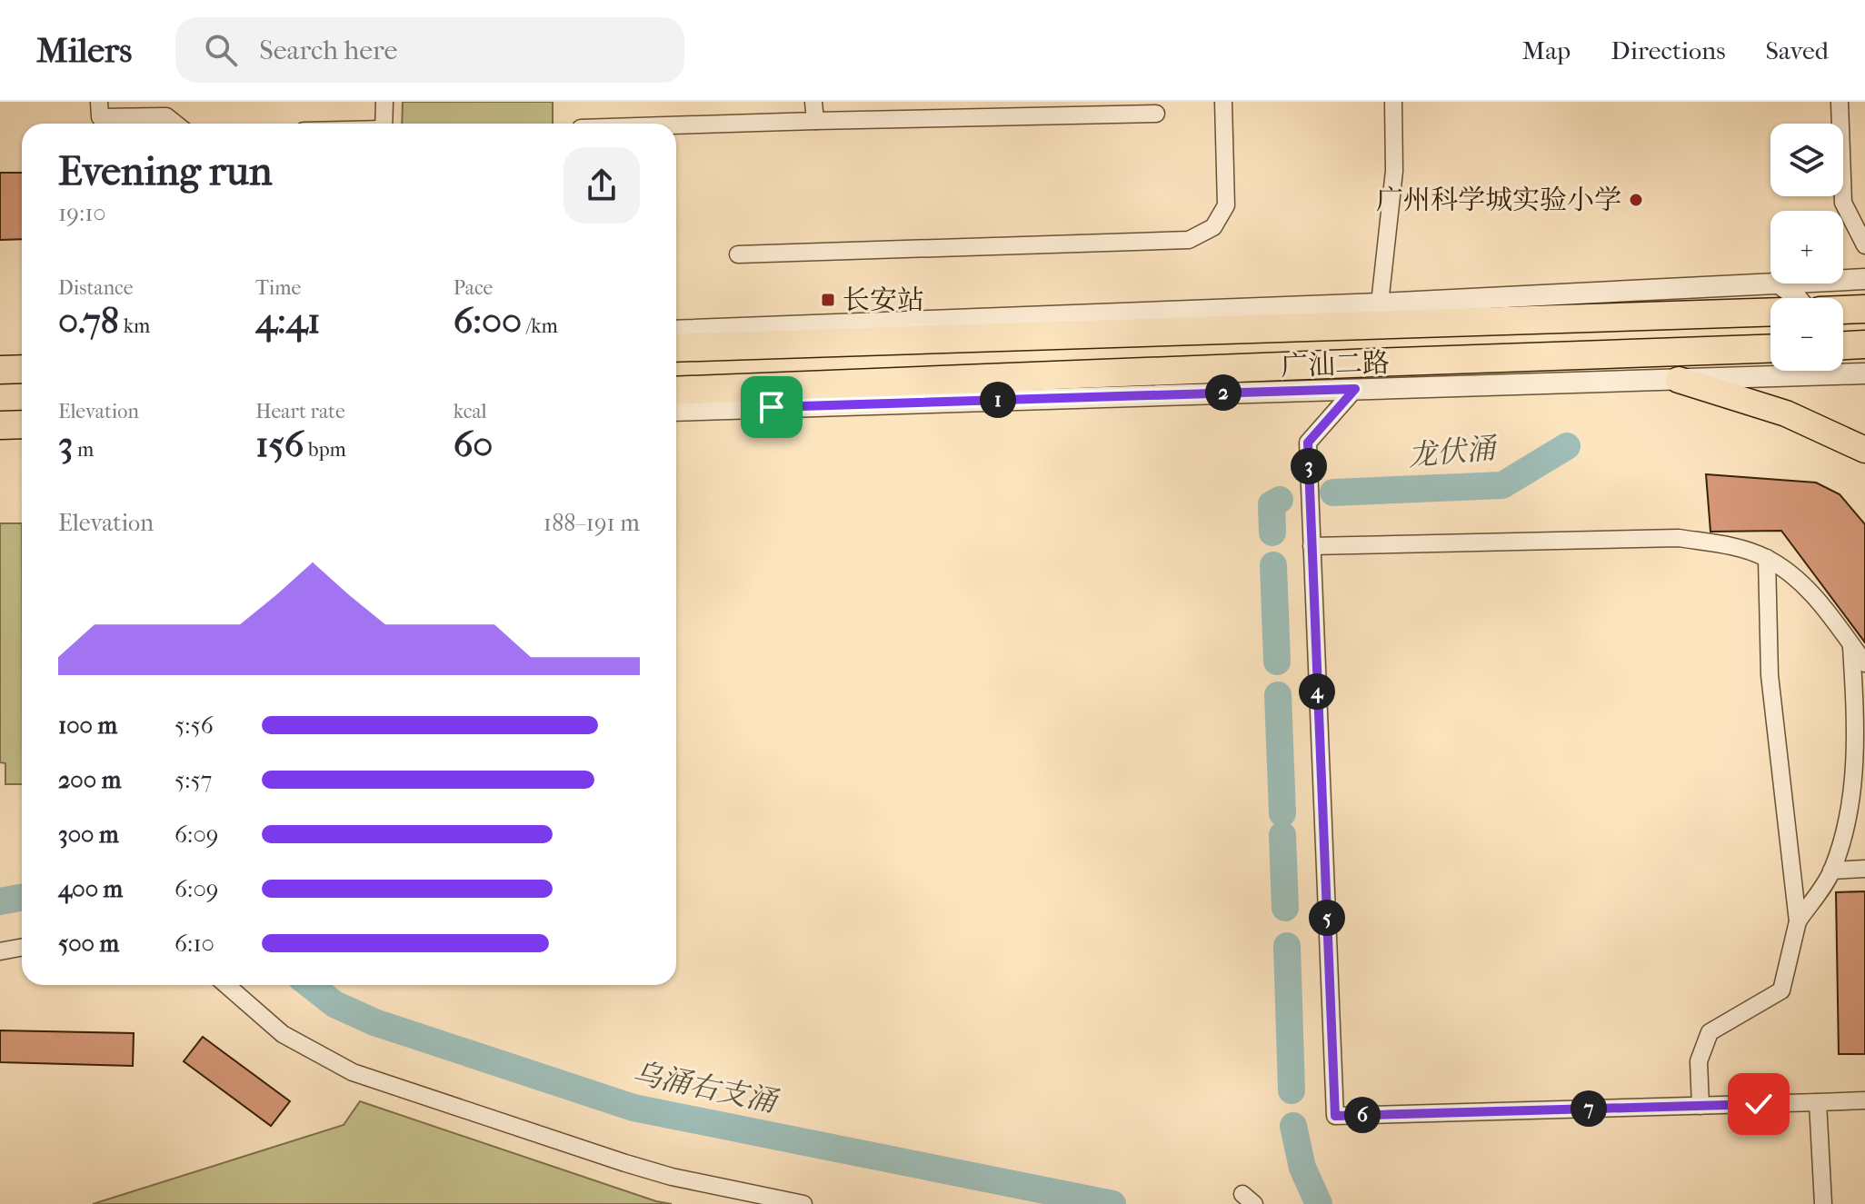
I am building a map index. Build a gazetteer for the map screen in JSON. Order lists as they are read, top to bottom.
{
  "streets": {
    "highway": ["广汕二路"]
  },
  "water": ["龙伏涌", "乌涌右支涌"],
  "places": {
    "other": ["广州科学城实验小学"],
    "transit": ["长安站"]
  },
  "page": {
    "header": "Milers",
    "search": "Search here",
    "nav": ["Map", "Directions", "Saved"],
    "map_buttons": ["+", "−"],
    "heading": ["Evening run", "19:10"],
    "stats": [
      ["Distance", "0.78 km"],
      ["Time", "4:41"],
      ["Pace", "6:00 /km"],
      ["Elevation", "3 m"],
      ["Heart rate", "156 bpm"],
      ["kcal", "60"]
    ],
    "pins": [
      "2",
      "1",
      "3",
      "4",
      "5",
      "7",
      "6"
    ],
    "chart": ["Elevation", "188–191 m"],
    "list": [
      {
        "name": "100 m",
        "note": "5:56"
      },
      {
        "name": "200 m",
        "note": "5:57"
      },
      {
        "name": "300 m",
        "note": "6:09"
      },
      {
        "name": "400 m",
        "note": "6:09"
      },
      {
        "name": "500 m",
        "note": "6:10"
      }
    ]
  }
}
